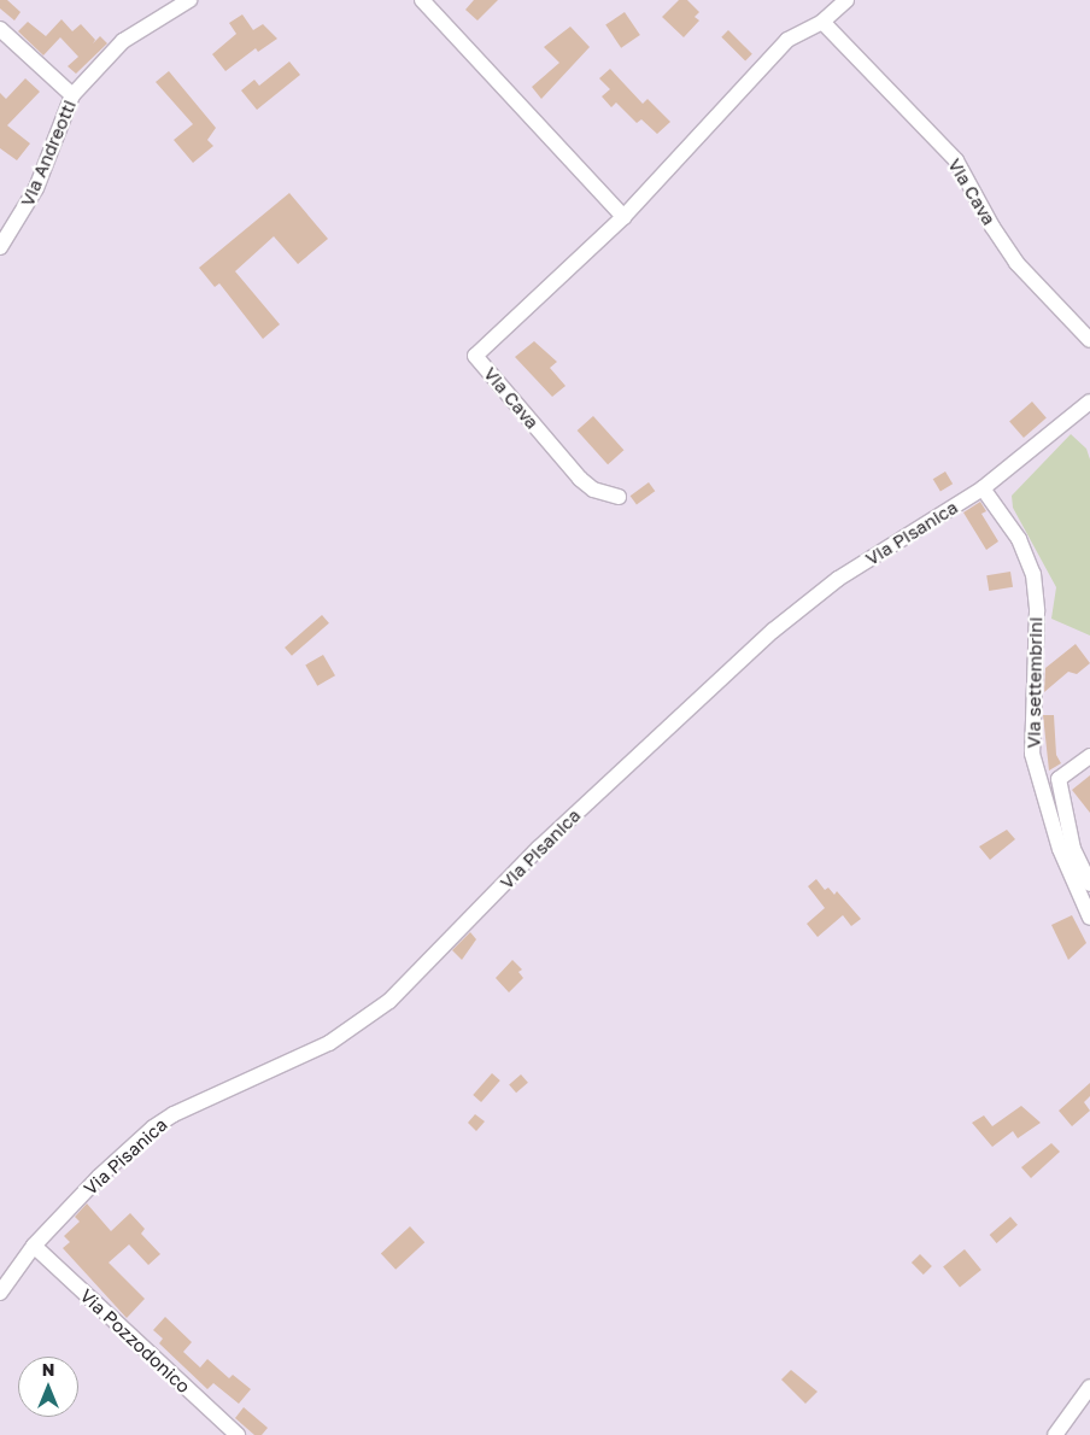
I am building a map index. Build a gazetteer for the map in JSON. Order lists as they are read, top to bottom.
{
  "streets": {
    "street": [
      "Via Andreotti",
      "Via Cava",
      "Via Pisanica",
      "Via settembrini",
      "Via Pozzodonico"
    ]
  },
  "crossings": [
    ["Via Pisanica", "Via settembrini"],
    ["Via Pisanica", "Via Pozzodonico"]
  ],
  "north": "top"
}
